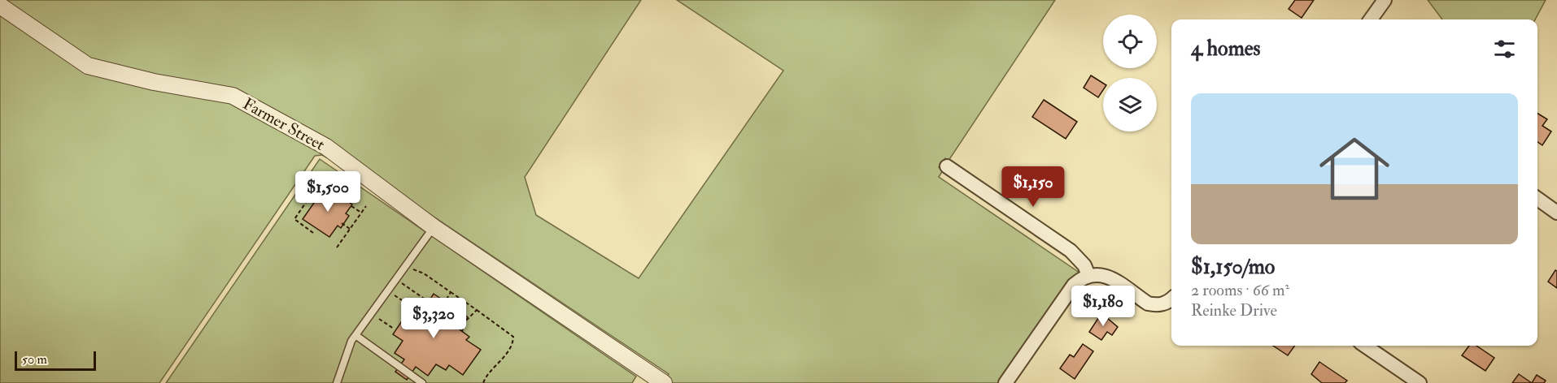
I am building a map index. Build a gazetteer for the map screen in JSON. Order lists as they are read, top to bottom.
{
  "streets": {
    "street": ["Farmer Street"]
  },
  "scale_bar": "50 m",
  "page": {
    "heading": "4 homes",
    "list": [
      {
        "name": "$1,150/mo",
        "note": "2 rooms · 66 m² · Reinke Drive"
      }
    ],
    "price": [
      "$1,150",
      "$1,500",
      "$1,180",
      "$3,320"
    ],
    "scale": "50 m"
  }
}
